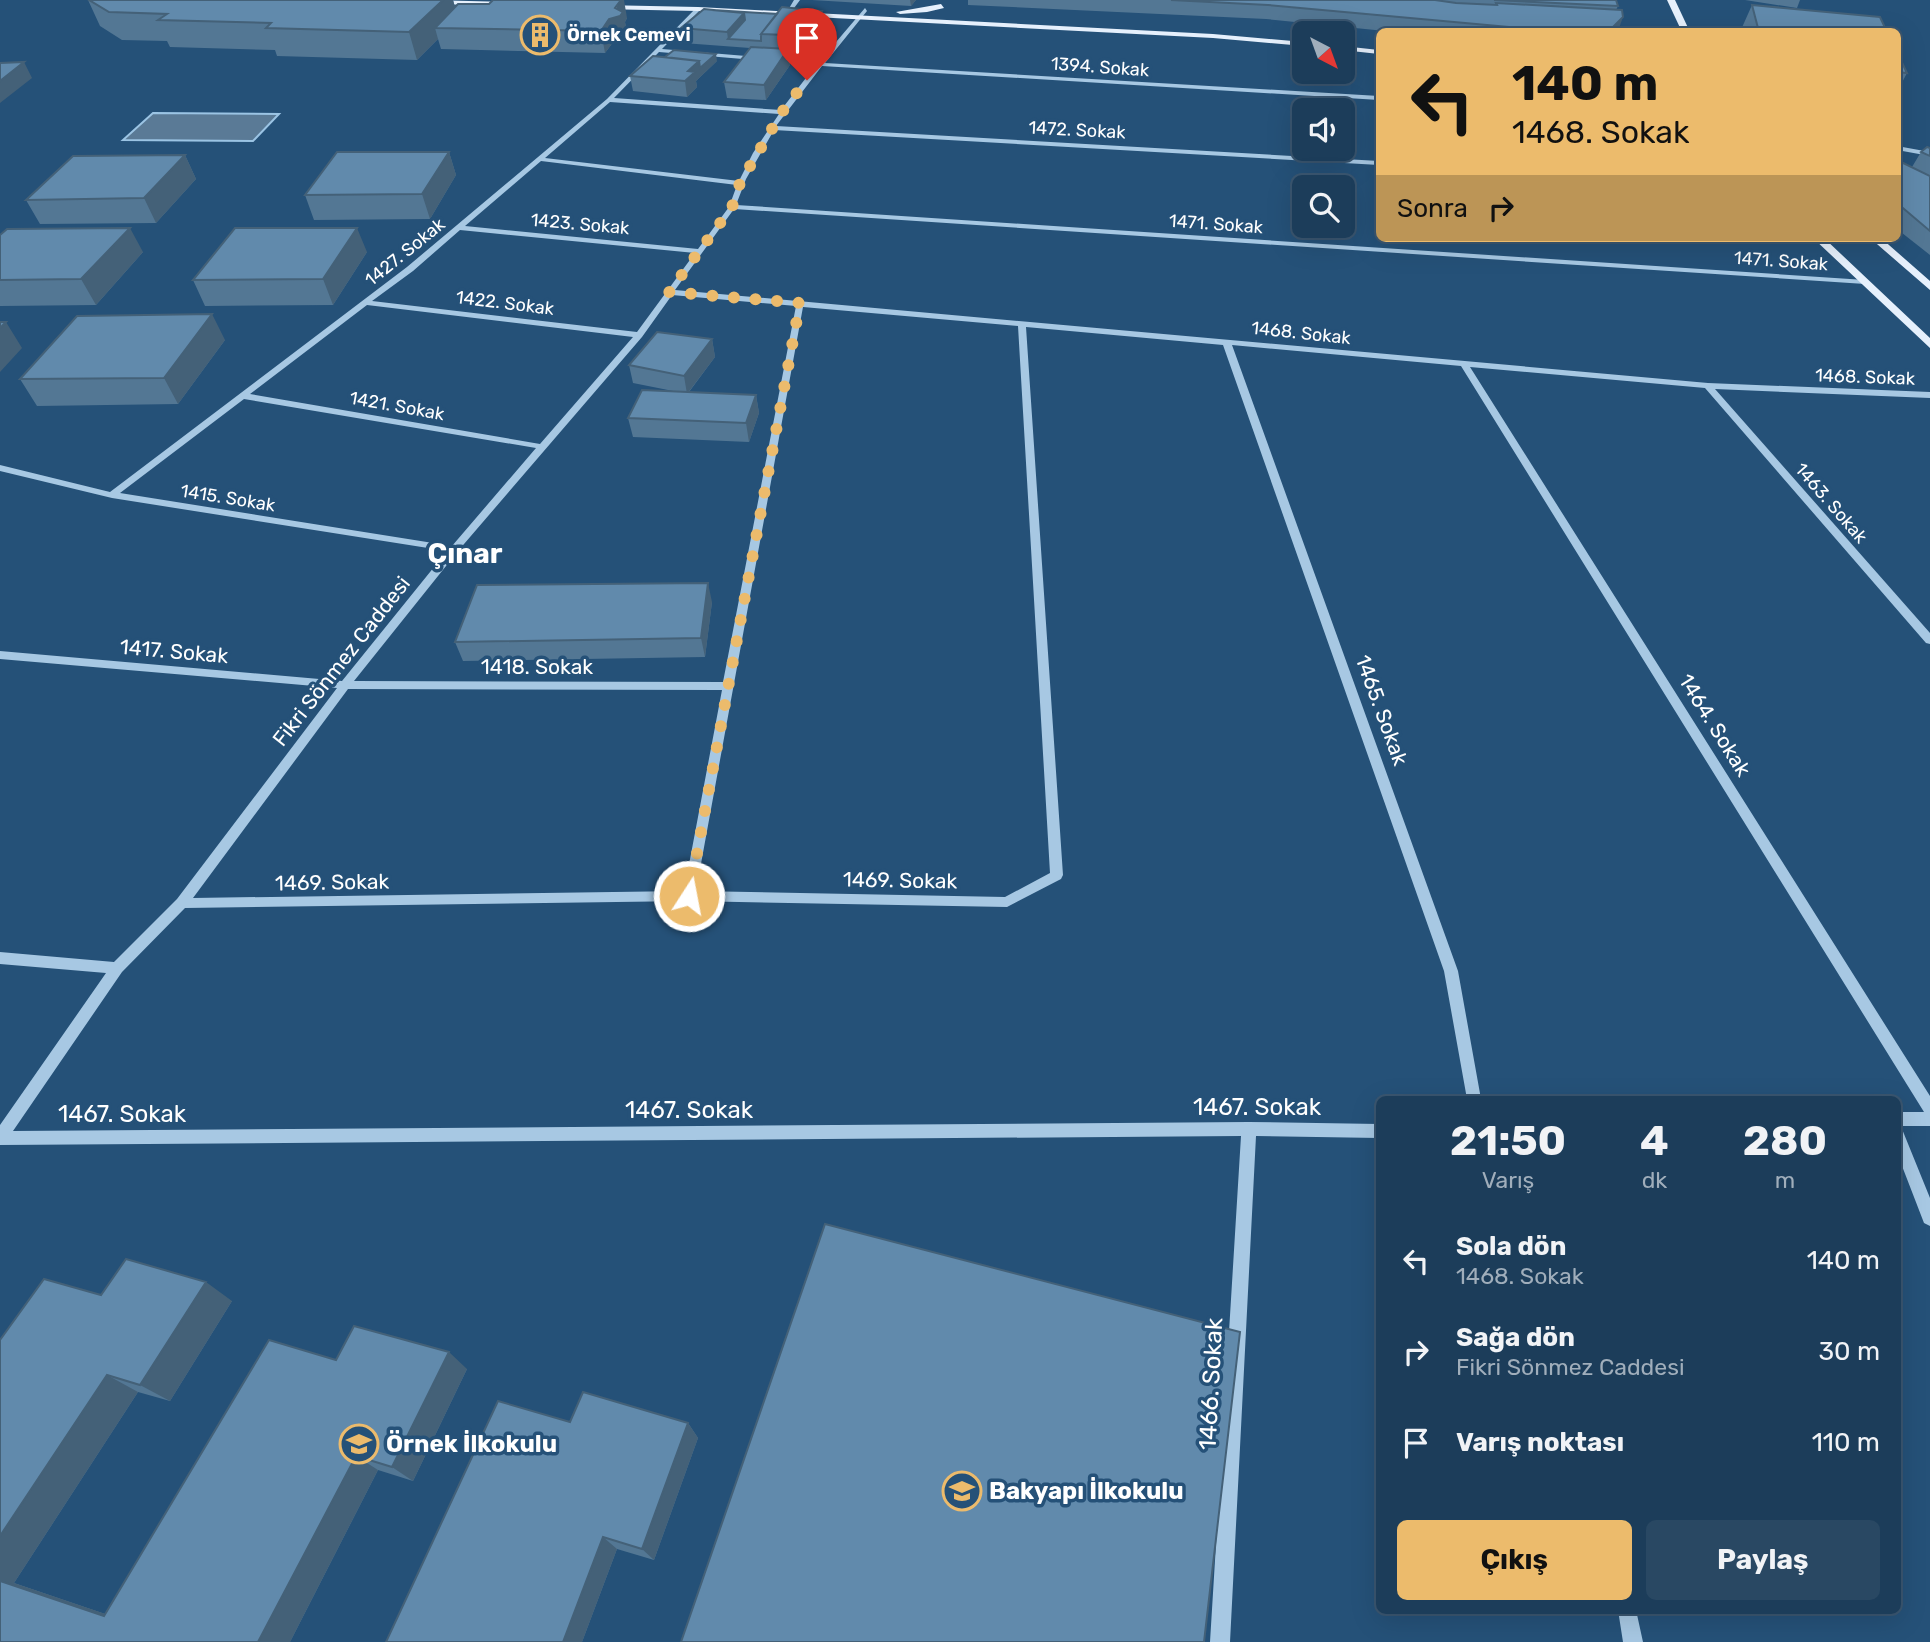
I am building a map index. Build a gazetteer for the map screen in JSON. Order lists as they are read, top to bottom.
{
  "streets": {
    "street": [
      "1394. Sokak",
      "1472. Sokak",
      "1423. Sokak",
      "1471. Sokak",
      "1427. Sokak",
      "1422. Sokak",
      "1468. Sokak",
      "1421. Sokak",
      "1415. Sokak",
      "1463. Sokak",
      "1417. Sokak",
      "Fikri Sönmez Caddesi",
      "1418. Sokak",
      "1465. Sokak",
      "1464. Sokak",
      "1469. Sokak",
      "1467. Sokak",
      "1466. Sokak"
    ]
  },
  "crossings": [
    ["1394. Sokak", "1427. Sokak"],
    ["1394. Sokak", "Fikri Sönmez Caddesi"],
    ["1472. Sokak", "Fikri Sönmez Caddesi"],
    ["1423. Sokak", "1427. Sokak"],
    ["1423. Sokak", "Fikri Sönmez Caddesi"],
    ["1471. Sokak", "Fikri Sönmez Caddesi"],
    ["1427. Sokak", "1422. Sokak"],
    ["1427. Sokak", "1421. Sokak"],
    ["1427. Sokak", "1415. Sokak"],
    ["1422. Sokak", "Fikri Sönmez Caddesi"],
    ["1468. Sokak", "1463. Sokak"],
    ["1468. Sokak", "Fikri Sönmez Caddesi"],
    ["1468. Sokak", "1465. Sokak"],
    ["1468. Sokak", "1464. Sokak"],
    ["1468. Sokak", "1469. Sokak"],
    ["1421. Sokak", "Fikri Sönmez Caddesi"],
    ["1415. Sokak", "Fikri Sönmez Caddesi"],
    ["1417. Sokak", "Fikri Sönmez Caddesi"],
    ["1417. Sokak", "1418. Sokak"],
    ["Fikri Sönmez Caddesi", "1418. Sokak"],
    ["Fikri Sönmez Caddesi", "1469. Sokak"],
    ["Fikri Sönmez Caddesi", "1467. Sokak"],
    ["1467. Sokak", "1466. Sokak"]
  ],
  "districts": ["Çınar"],
  "places": {
    "building": ["Örnek Cemevi"],
    "school or university": ["Örnek İlkokulu", "Bakyapı İlkokulu"]
  },
  "north": "bottom right",
  "page": {
    "turn": ["140 m", "1468. Sokak"],
    "then": "Sonra",
    "eta": [
      "21:50",
      "Varış",
      "4",
      "dk",
      "280",
      "m"
    ],
    "list": [
      {
        "name": "Sola dön",
        "note": "1468. Sokak",
        "value": "140 m"
      },
      {
        "name": "Sağa dön",
        "note": "Fikri Sönmez Caddesi",
        "value": "30 m"
      },
      {
        "name": "Varış noktası",
        "value": "110 m"
      }
    ],
    "buttons": ["Çıkış", "Paylaş"]
  }
}
